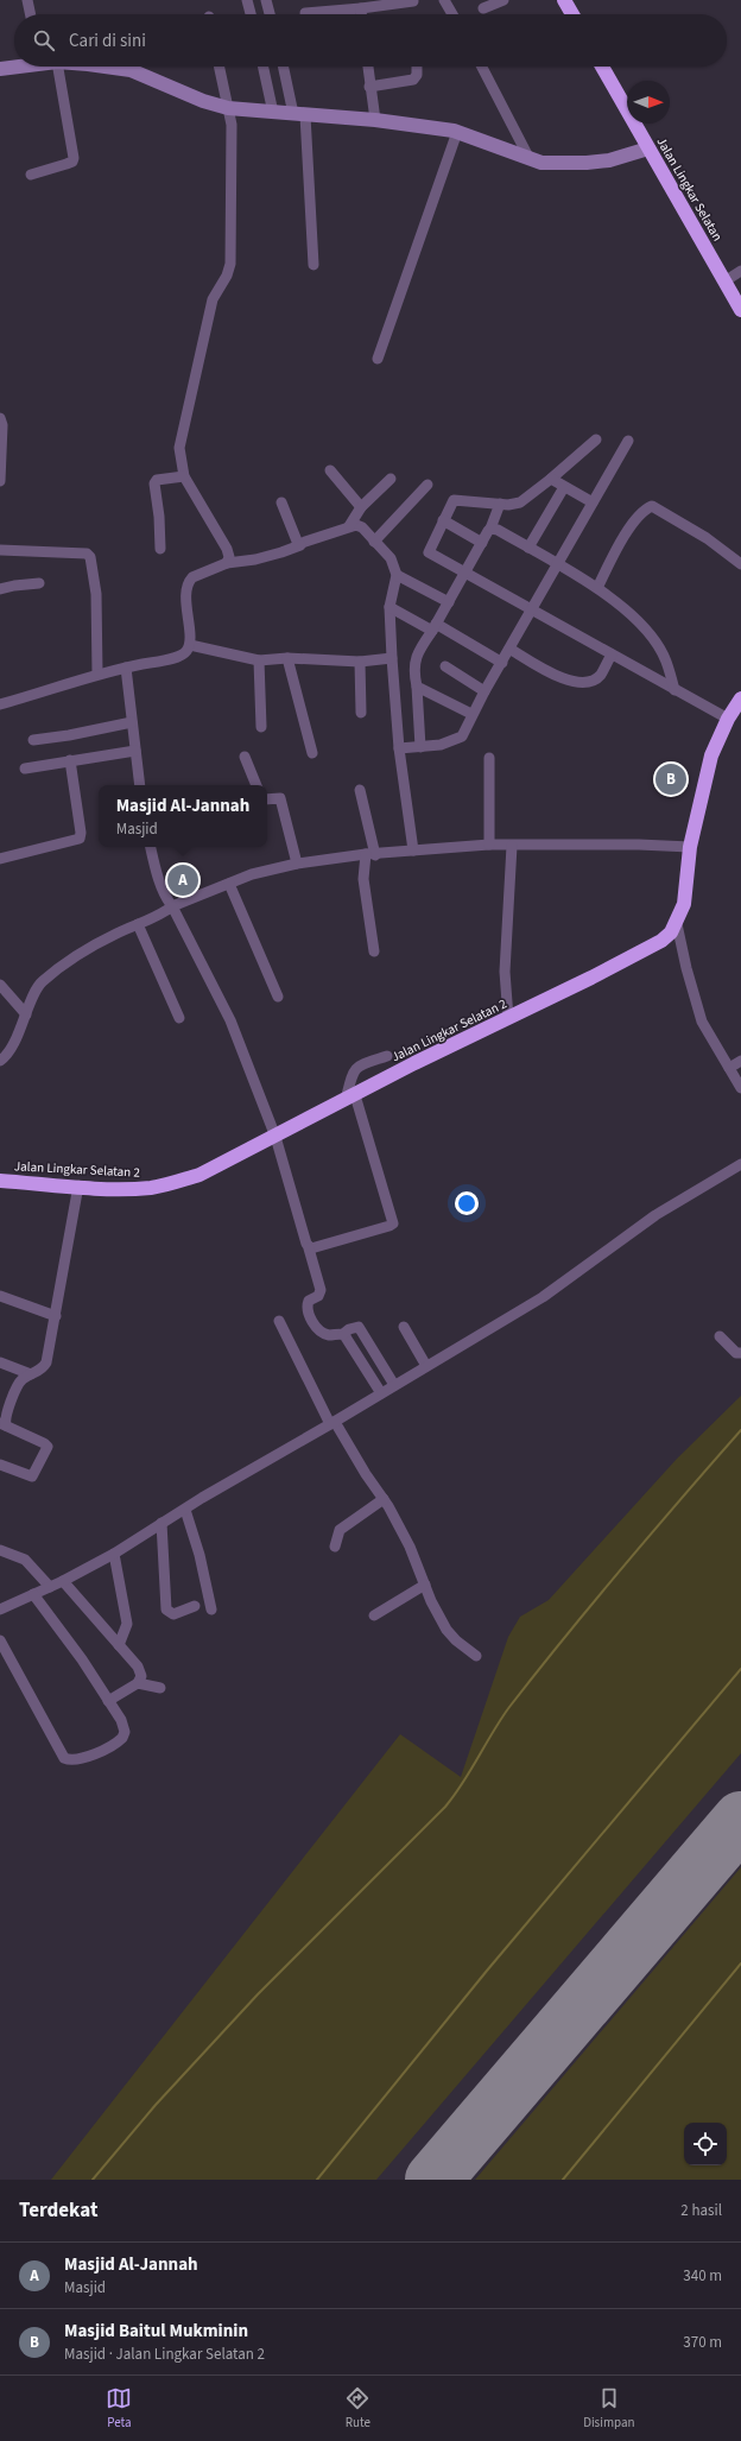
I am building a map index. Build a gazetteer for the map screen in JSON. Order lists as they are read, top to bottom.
{
  "streets": {
    "highway": ["Jalan Lingkar Selatan", "Jalan Lingkar Selatan 2"]
  },
  "north": "right",
  "page": {
    "search": "Cari di sini",
    "pins": ["B", "A"],
    "popup": ["Masjid Al-Jannah", "Masjid"],
    "heading": ["Terdekat", "2 hasil"],
    "list": [
      {
        "mark": "A",
        "name": "Masjid Al-Jannah",
        "note": "Masjid",
        "value": "340 m"
      },
      {
        "mark": "B",
        "name": "Masjid Baitul Mukminin",
        "note": "Masjid · Jalan Lingkar Selatan 2",
        "value": "370 m"
      }
    ],
    "nav": ["Peta", "Rute", "Disimpan"]
  }
}
